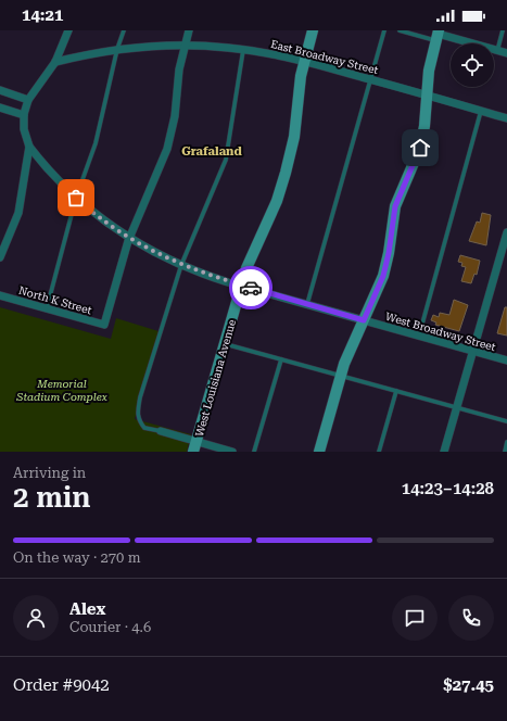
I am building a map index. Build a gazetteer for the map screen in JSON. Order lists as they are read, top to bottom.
{
  "streets": {
    "street": [
      "East Broadway Street",
      "North K Street",
      "West Broadway Street",
      "West Louisiana Avenue"
    ]
  },
  "crossings": [
    ["East Broadway Street", "West Louisiana Avenue"],
    ["North K Street", "West Broadway Street"],
    ["West Broadway Street", "West Louisiana Avenue"]
  ],
  "districts": ["Grafaland"],
  "parks": ["Memorial Stadium Complex"],
  "page": {
    "status": "14:21",
    "heading": ["2 min", "Arriving in", "14:23–14:28"],
    "panel": [
      "Alex",
      "Courier · 4.6",
      "Order #9042",
      "$27.45"
    ],
    "bar": "On the way · 270 m"
  }
}
